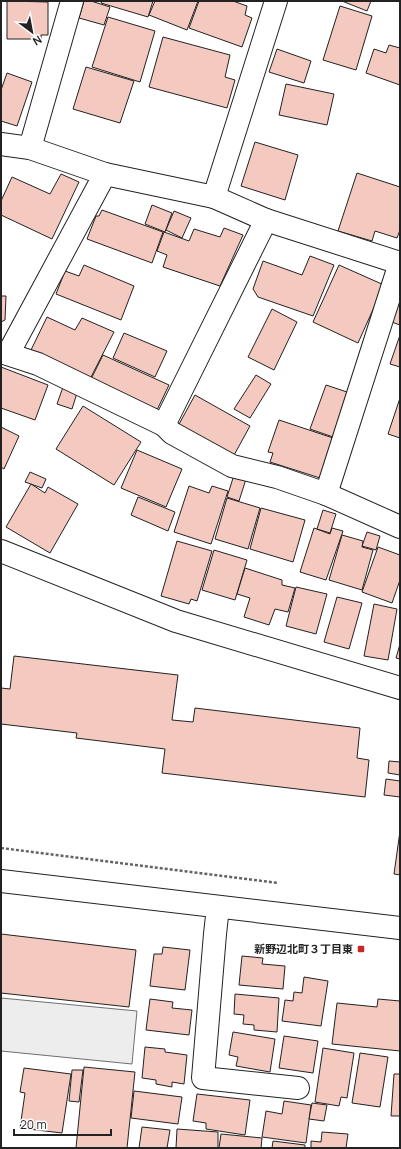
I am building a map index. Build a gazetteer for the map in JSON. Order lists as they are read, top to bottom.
{
  "places": {
    "transit": ["新野辺北町３丁目東"]
  },
  "scale_bar": "20 m",
  "north": "bottom right"
}
